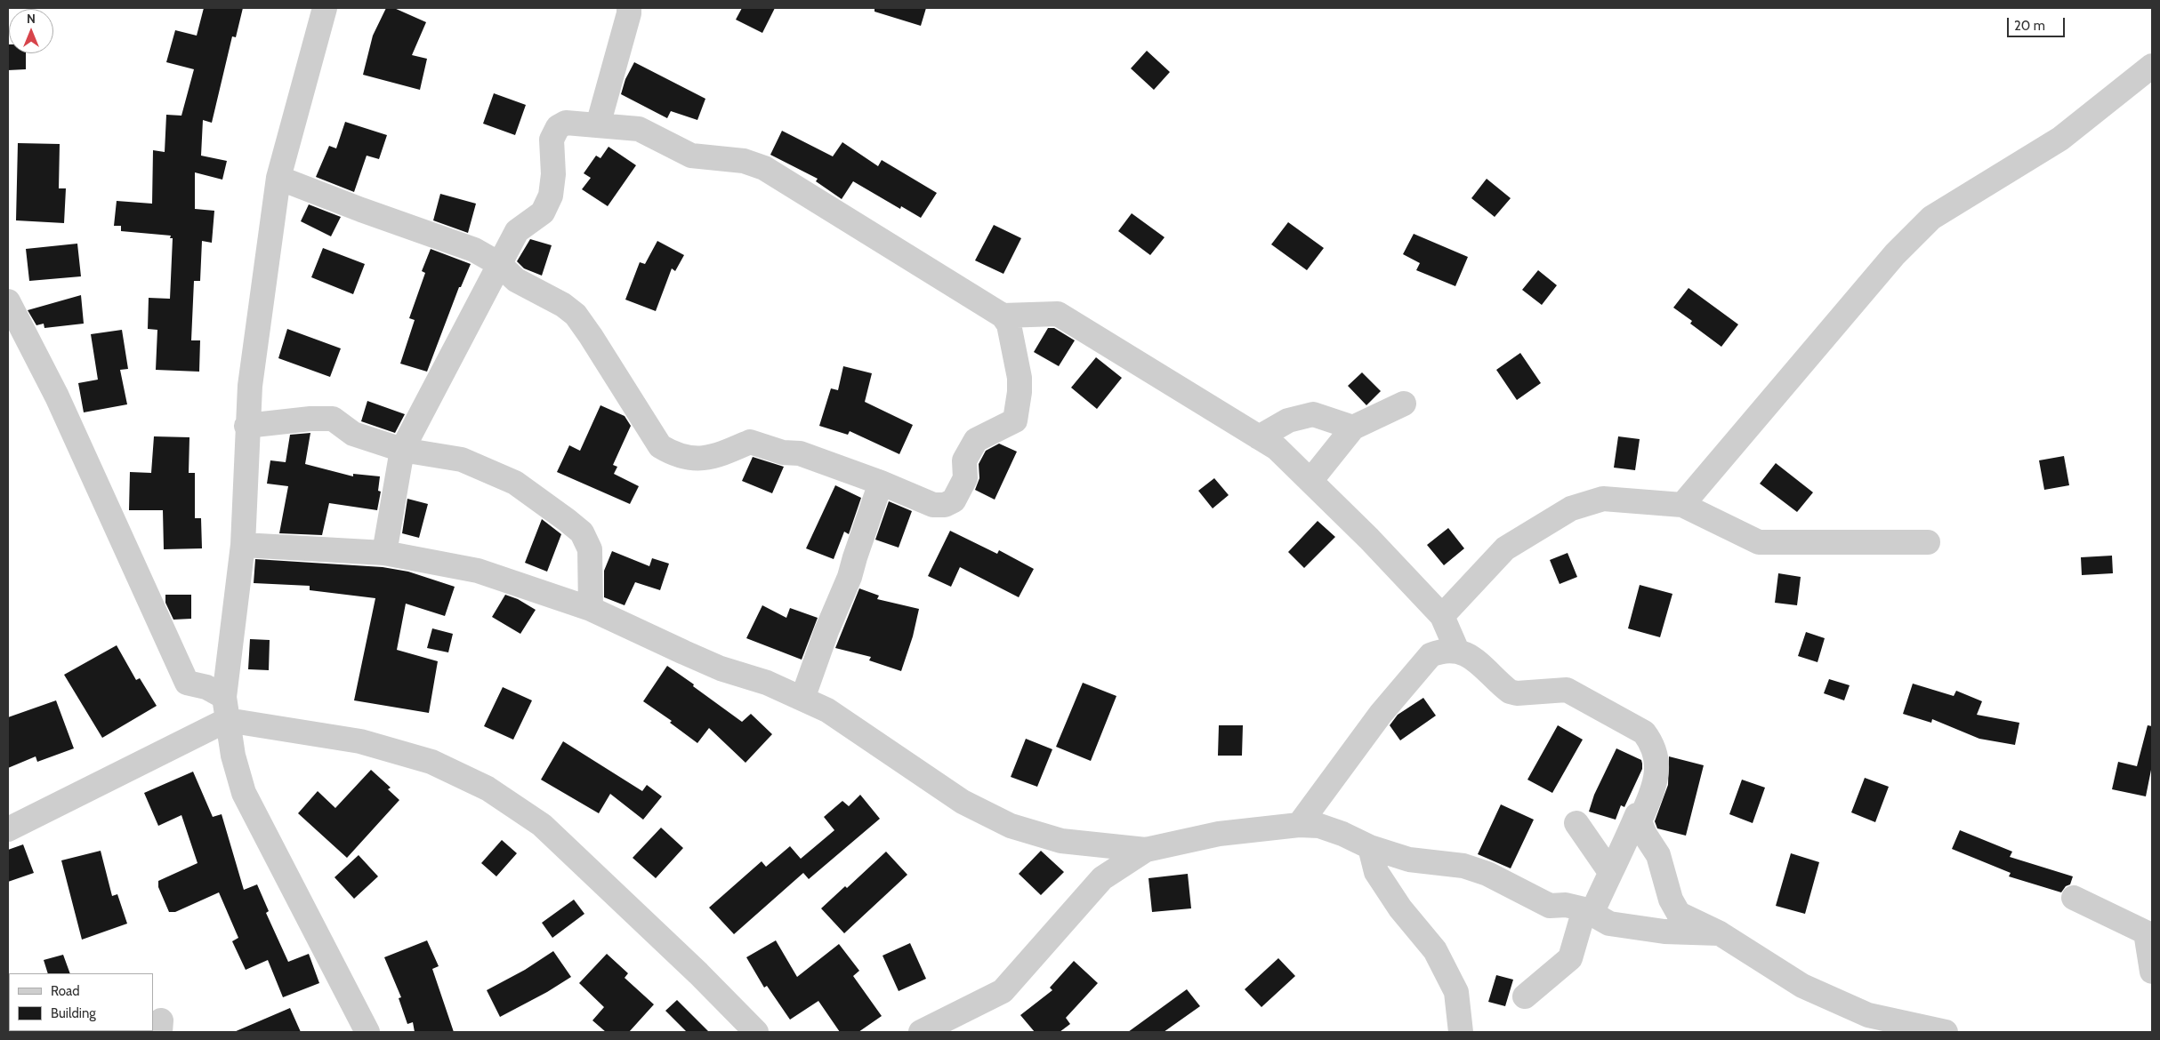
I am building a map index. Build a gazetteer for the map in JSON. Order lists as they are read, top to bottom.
{
  "legend": ["Road", "Building"],
  "scale_bar": "20 m",
  "north": "top"
}
